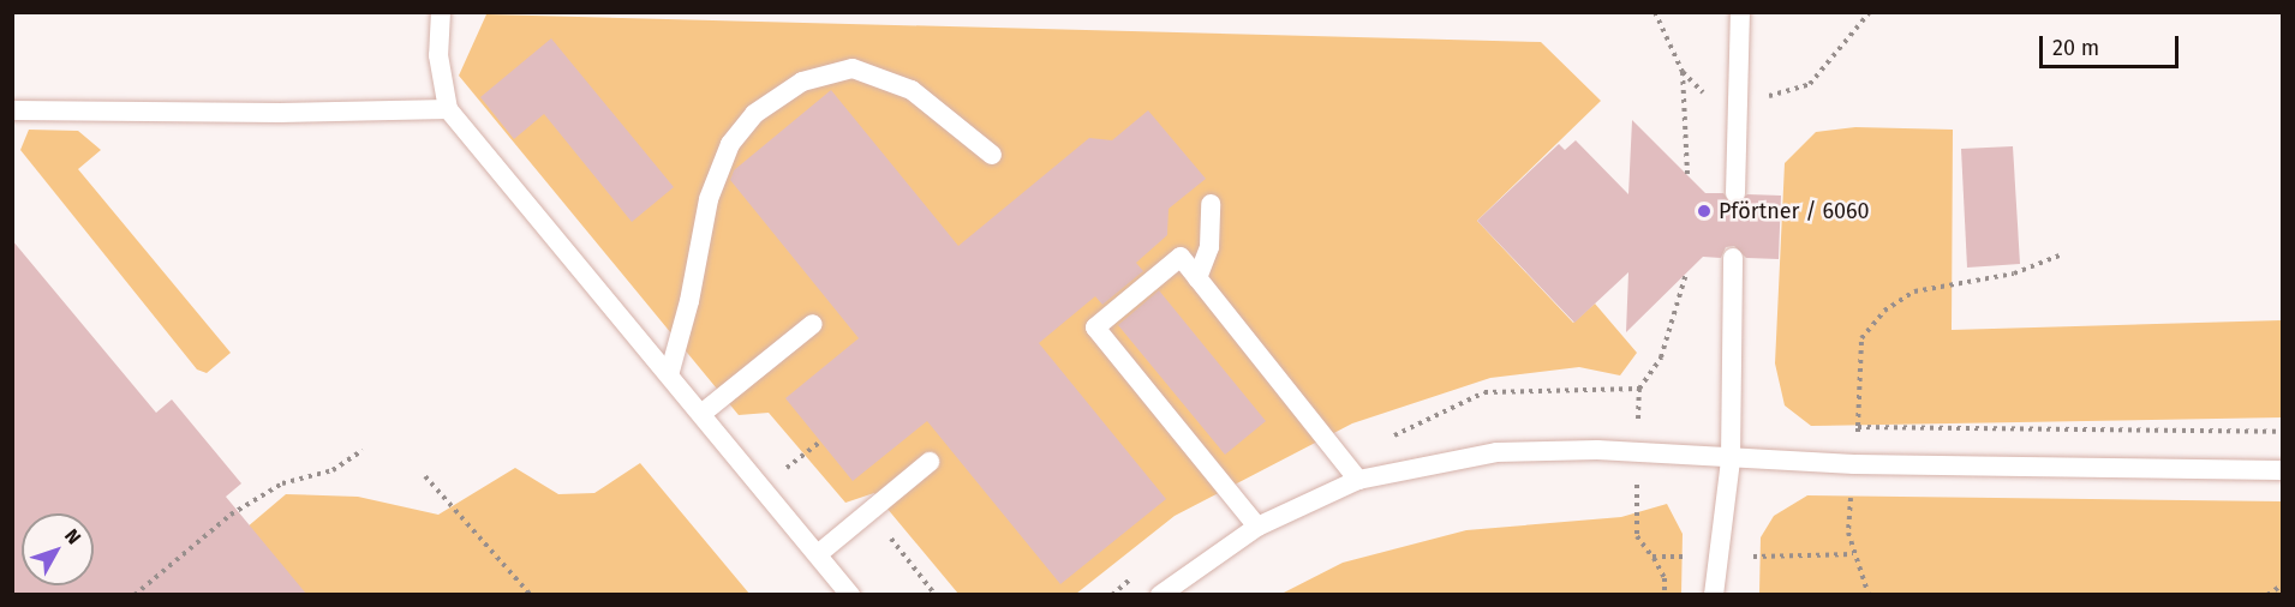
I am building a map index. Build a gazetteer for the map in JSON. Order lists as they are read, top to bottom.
{
  "places": ["Pförtner / 6060"],
  "scale_bar": "20 m",
  "north": "top right"
}
